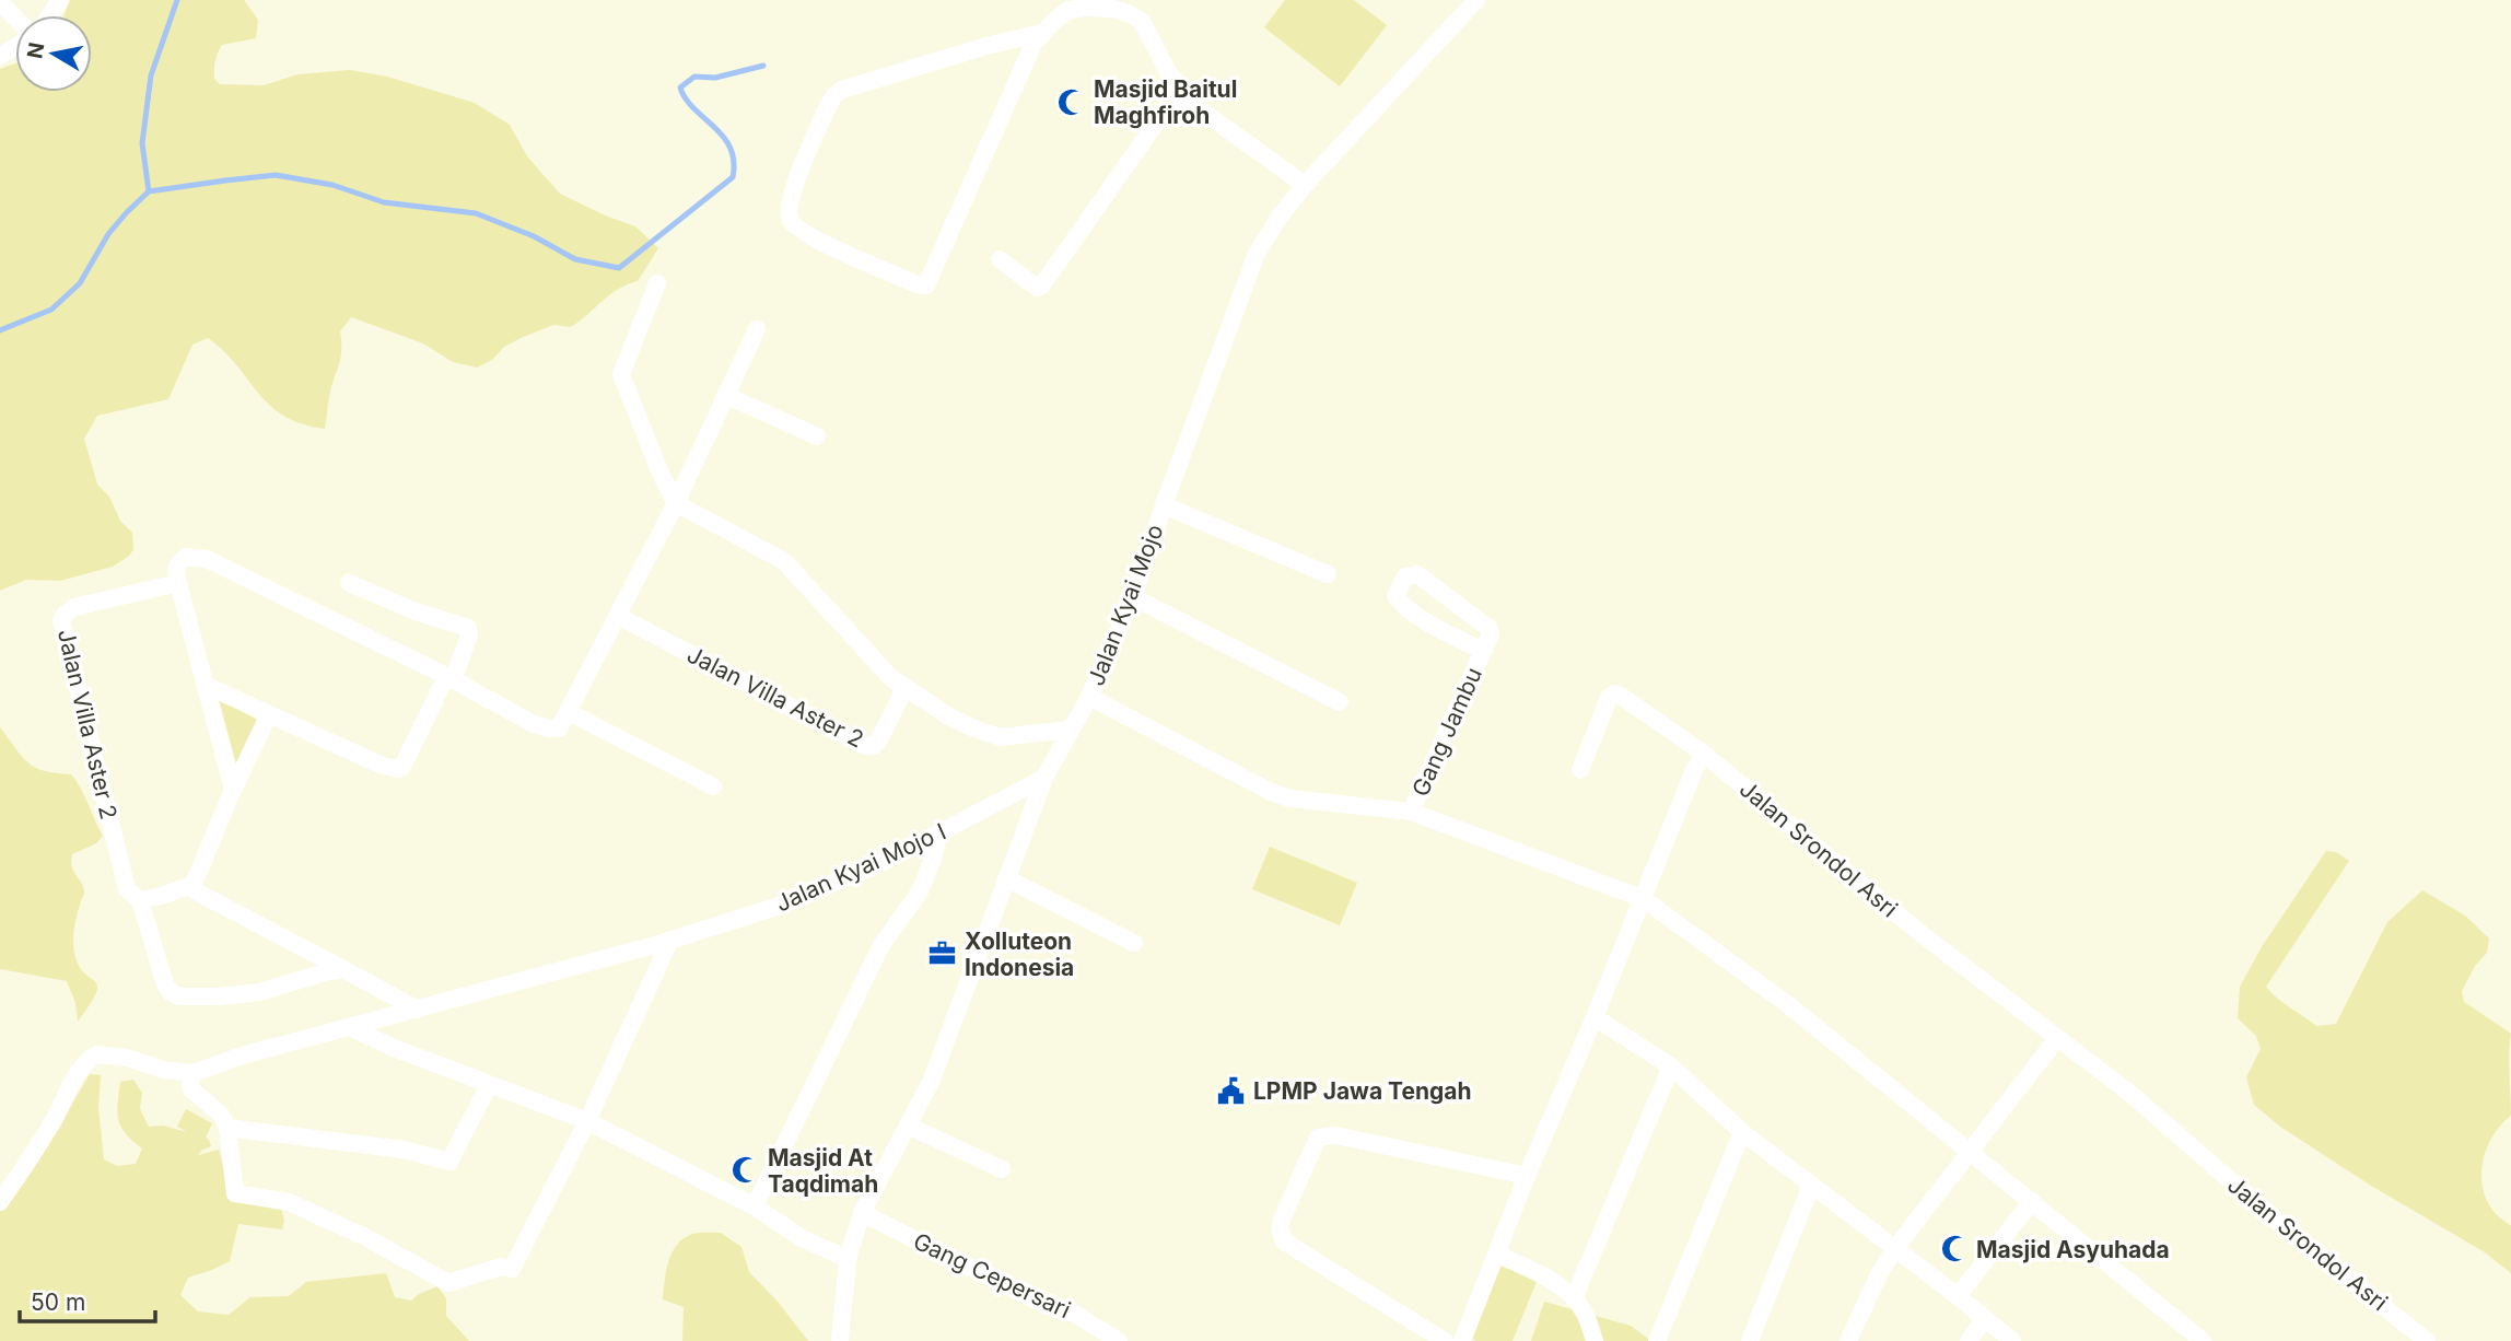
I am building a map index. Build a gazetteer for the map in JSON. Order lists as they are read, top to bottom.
{
  "streets": {
    "street": [
      "Jalan Kyai Mojo",
      "Jalan Villa Aster 2",
      "Gang Jambu",
      "Jalan Srondol Asri",
      "Jalan Kyai Mojo I",
      "Gang Cepersari"
    ]
  },
  "crossings": [
    ["Jalan Kyai Mojo", "Jalan Kyai Mojo I"],
    ["Jalan Kyai Mojo", "Gang Cepersari"]
  ],
  "places": {
    "mosque": ["Masjid Baitul Maghfiroh", "Masjid At Taqdimah", "Masjid Asyuhada"],
    "office": ["Xolluteon Indonesia"],
    "public building": ["LPMP Jawa Tengah"]
  },
  "scale_bar": "50 m",
  "north": "left"
}
